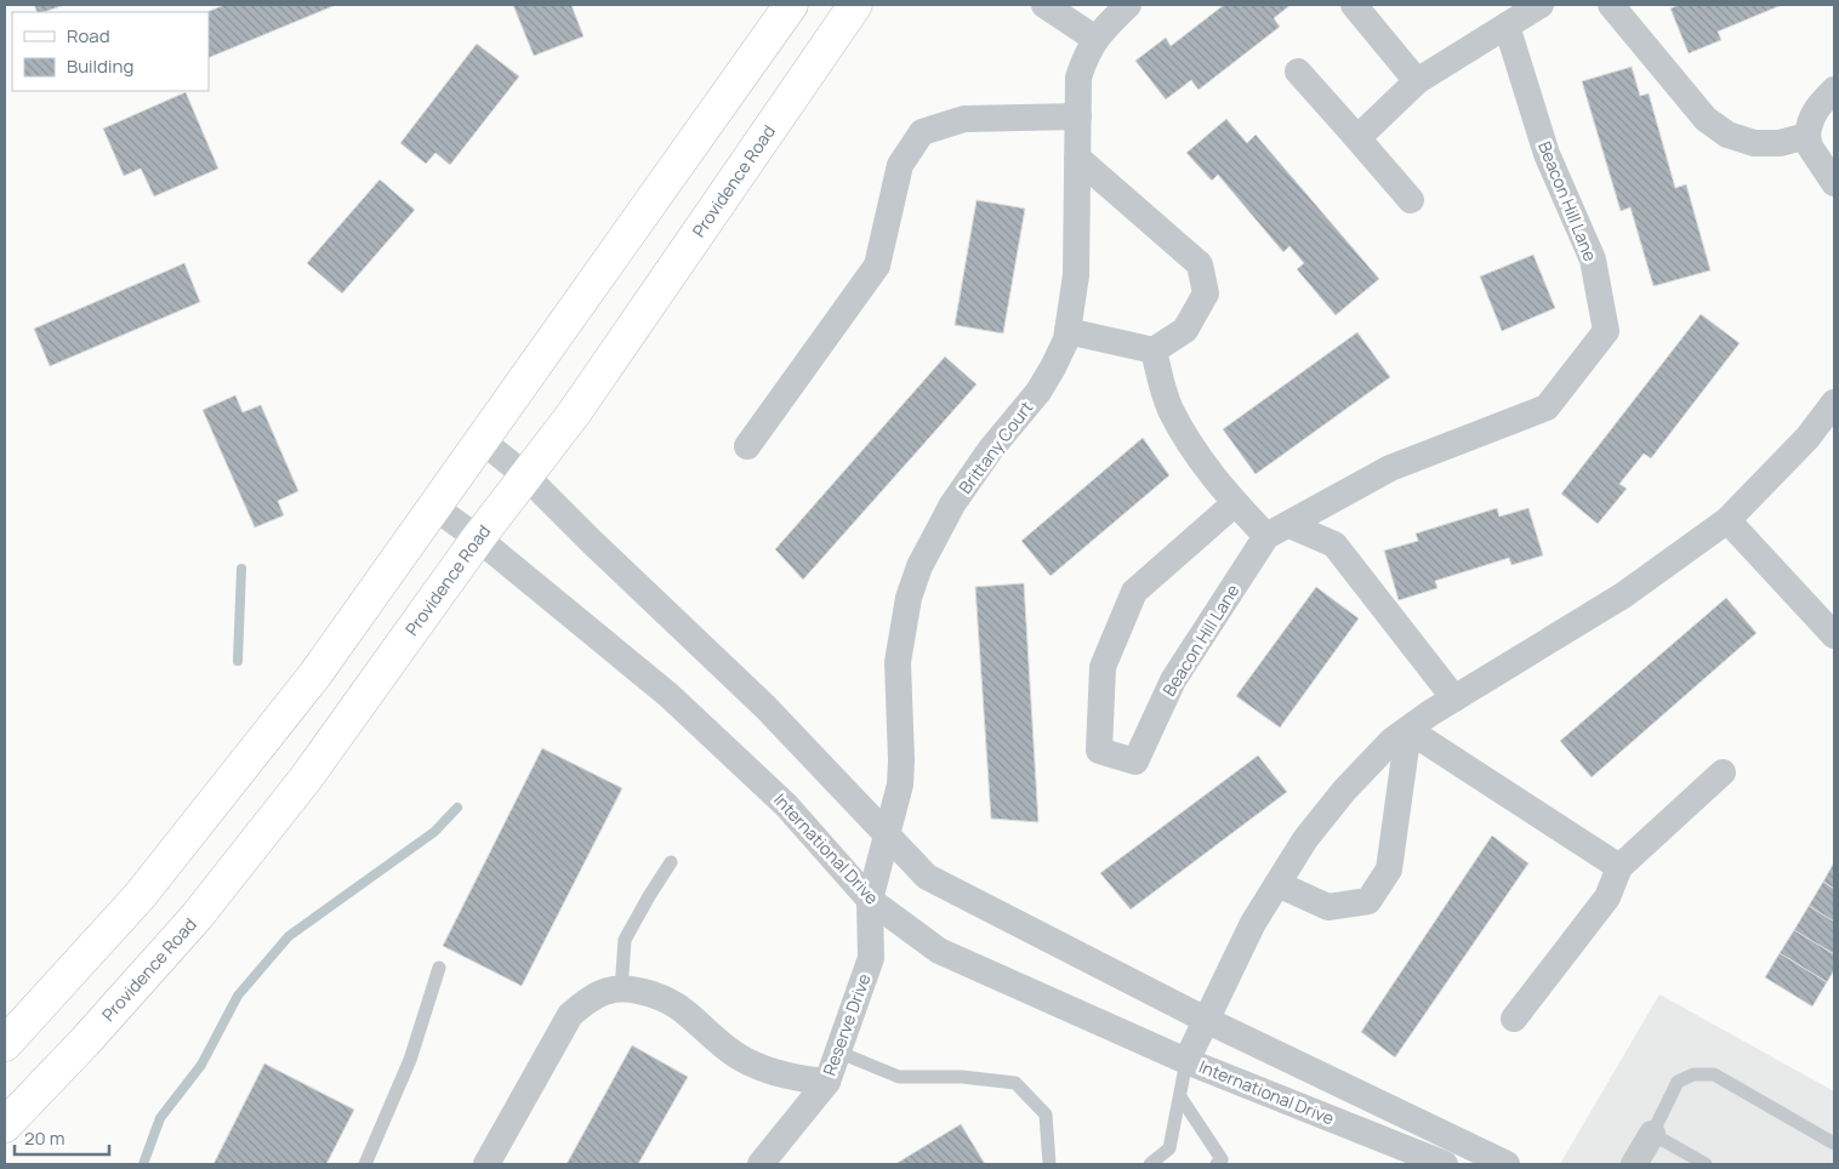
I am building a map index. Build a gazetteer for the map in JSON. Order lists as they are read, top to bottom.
{
  "streets": {
    "main road": ["Providence Road"],
    "street": [
      "Beacon Hill Lane",
      "Brittany Court",
      "International Drive",
      "Reserve Drive"
    ]
  },
  "crossings": [
    ["Providence Road", "International Drive"],
    ["Brittany Court", "International Drive"],
    ["Brittany Court", "Reserve Drive"],
    ["International Drive", "Reserve Drive"]
  ],
  "legend": ["Road", "Building"],
  "scale_bar": "20 m"
}
